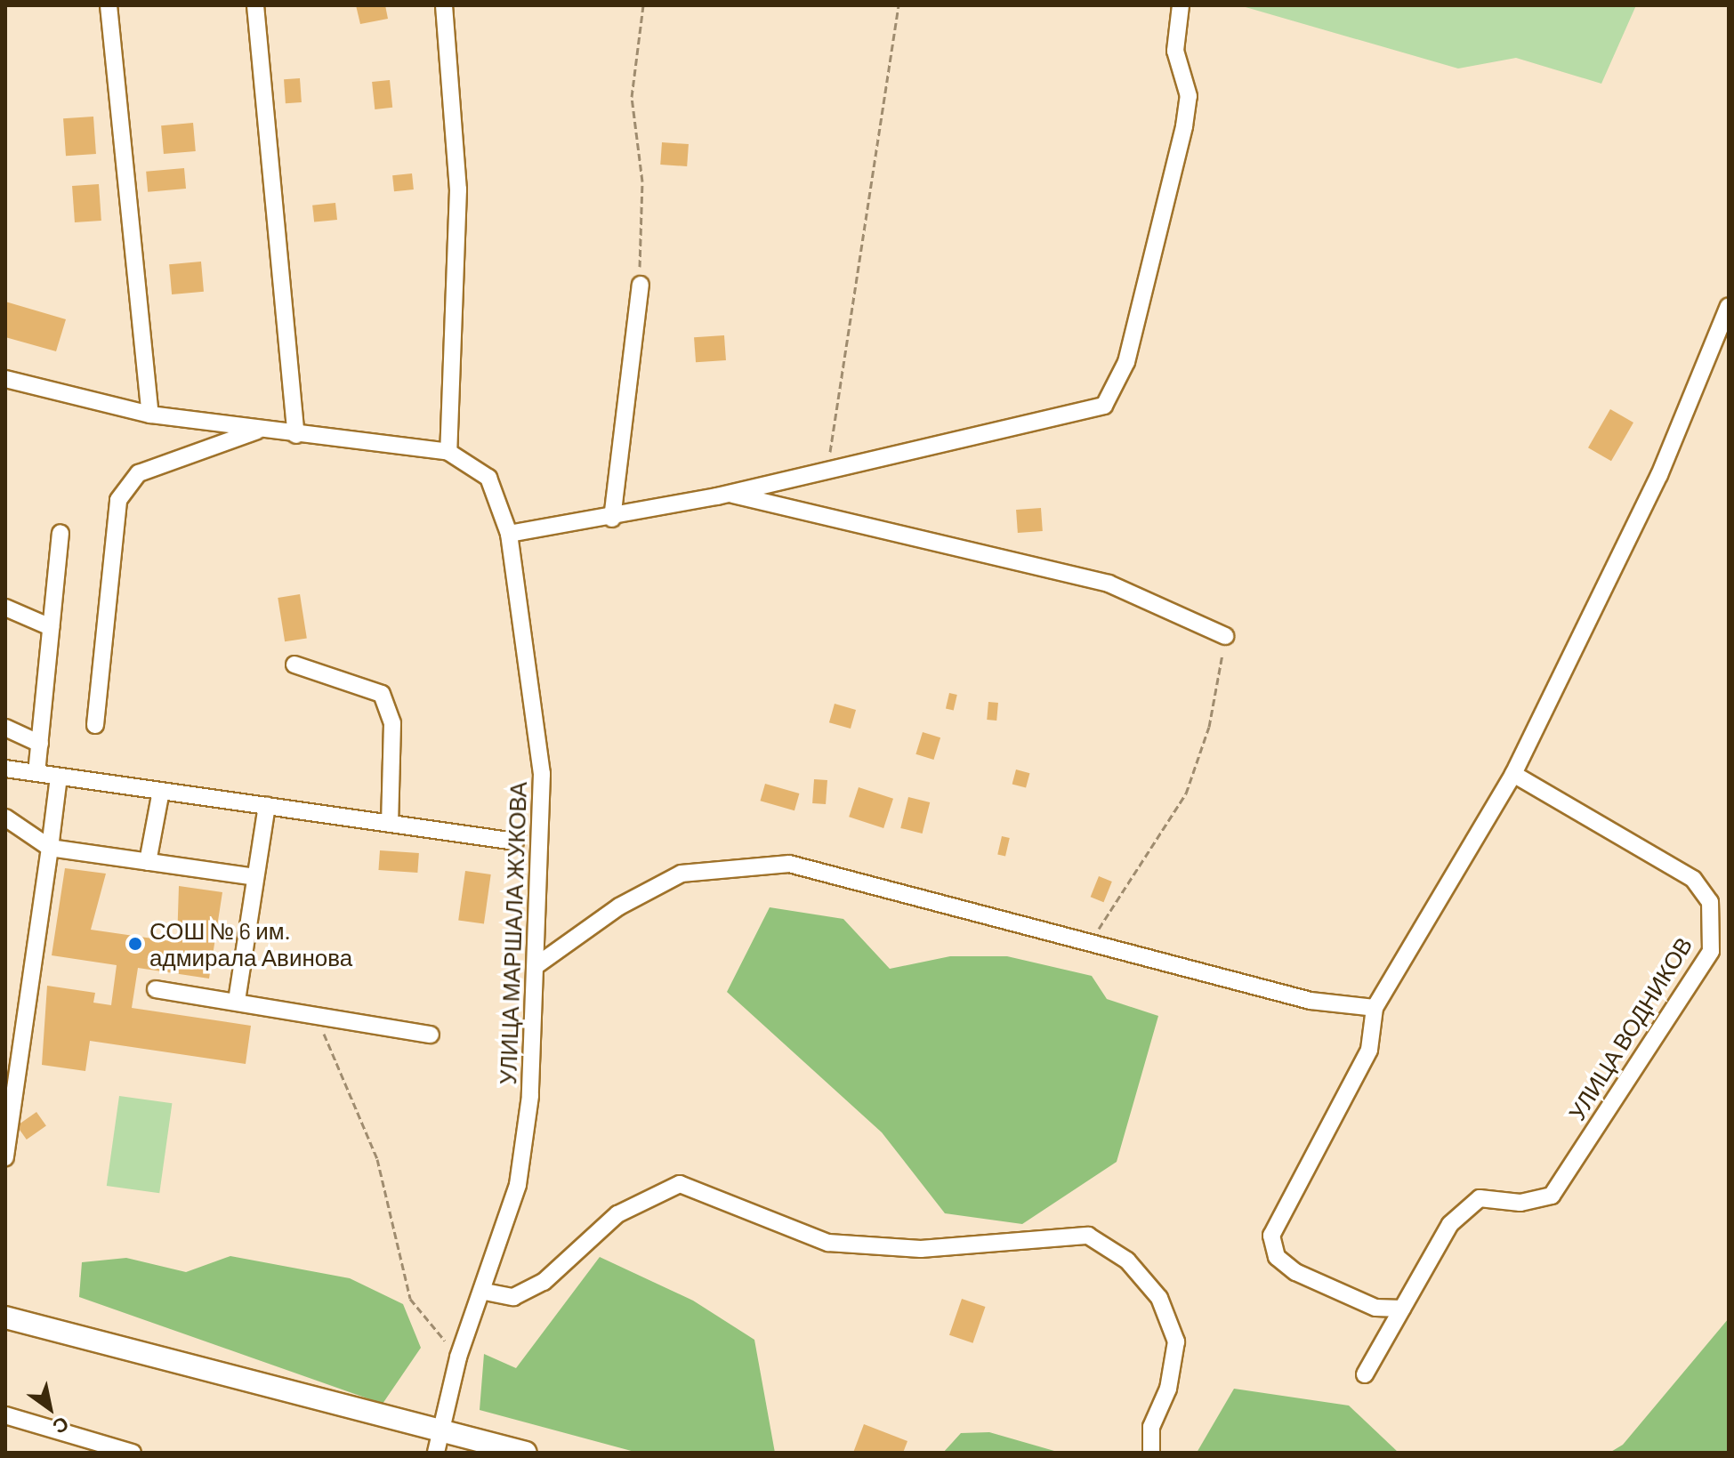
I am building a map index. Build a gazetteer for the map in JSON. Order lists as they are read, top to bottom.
{
  "streets": {
    "street": ["УЛИЦА МАРШАЛА ЖУКОВА", "УЛИЦА ВОДНИКОВ"]
  },
  "places": ["СОШ № 6 им. адмирала Авинова"],
  "north": "bottom right"
}
